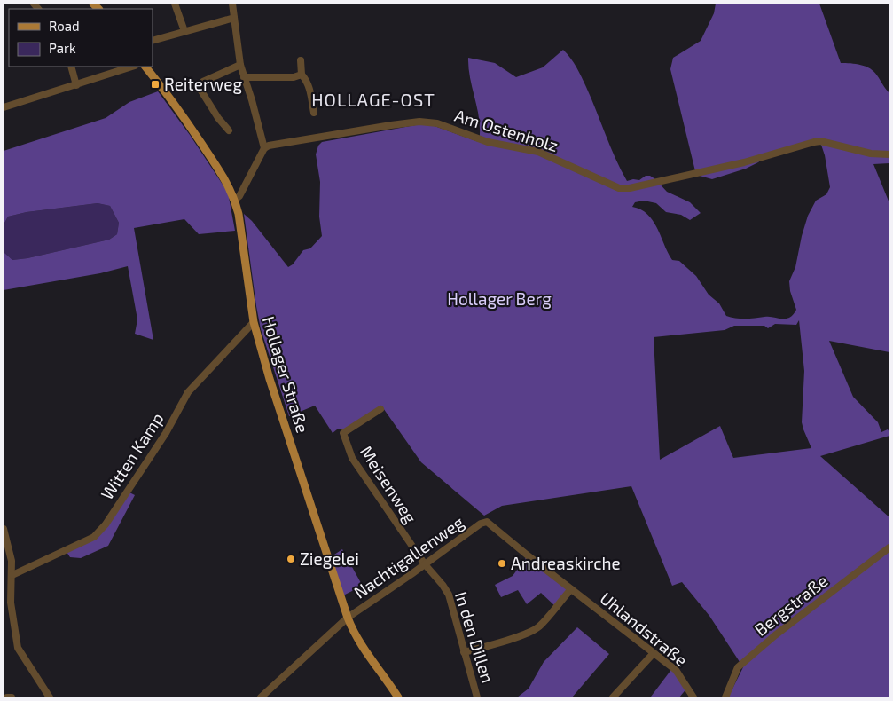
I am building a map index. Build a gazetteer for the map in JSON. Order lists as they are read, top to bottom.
{
  "streets": {
    "main road": ["Hollager Straße"],
    "street": [
      "Am Ostenholz",
      "Witten Kamp",
      "Meisenweg",
      "Nachtigallenweg",
      "Bergstraße",
      "Uhlandstraße",
      "In den Dillen"
    ]
  },
  "crossings": [
    ["Hollager Straße", "Witten Kamp"],
    ["Hollager Straße", "Nachtigallenweg"],
    ["Meisenweg", "Nachtigallenweg"],
    ["Meisenweg", "In den Dillen"],
    ["Nachtigallenweg", "Uhlandstraße"],
    ["Nachtigallenweg", "In den Dillen"]
  ],
  "districts": ["HOLLAGE-OST"],
  "parks": ["Hollager Berg"],
  "places": {
    "transit": ["Reiterweg"],
    "other": ["Ziegelei", "Andreaskirche"]
  },
  "legend": ["Road", "Park"]
}
